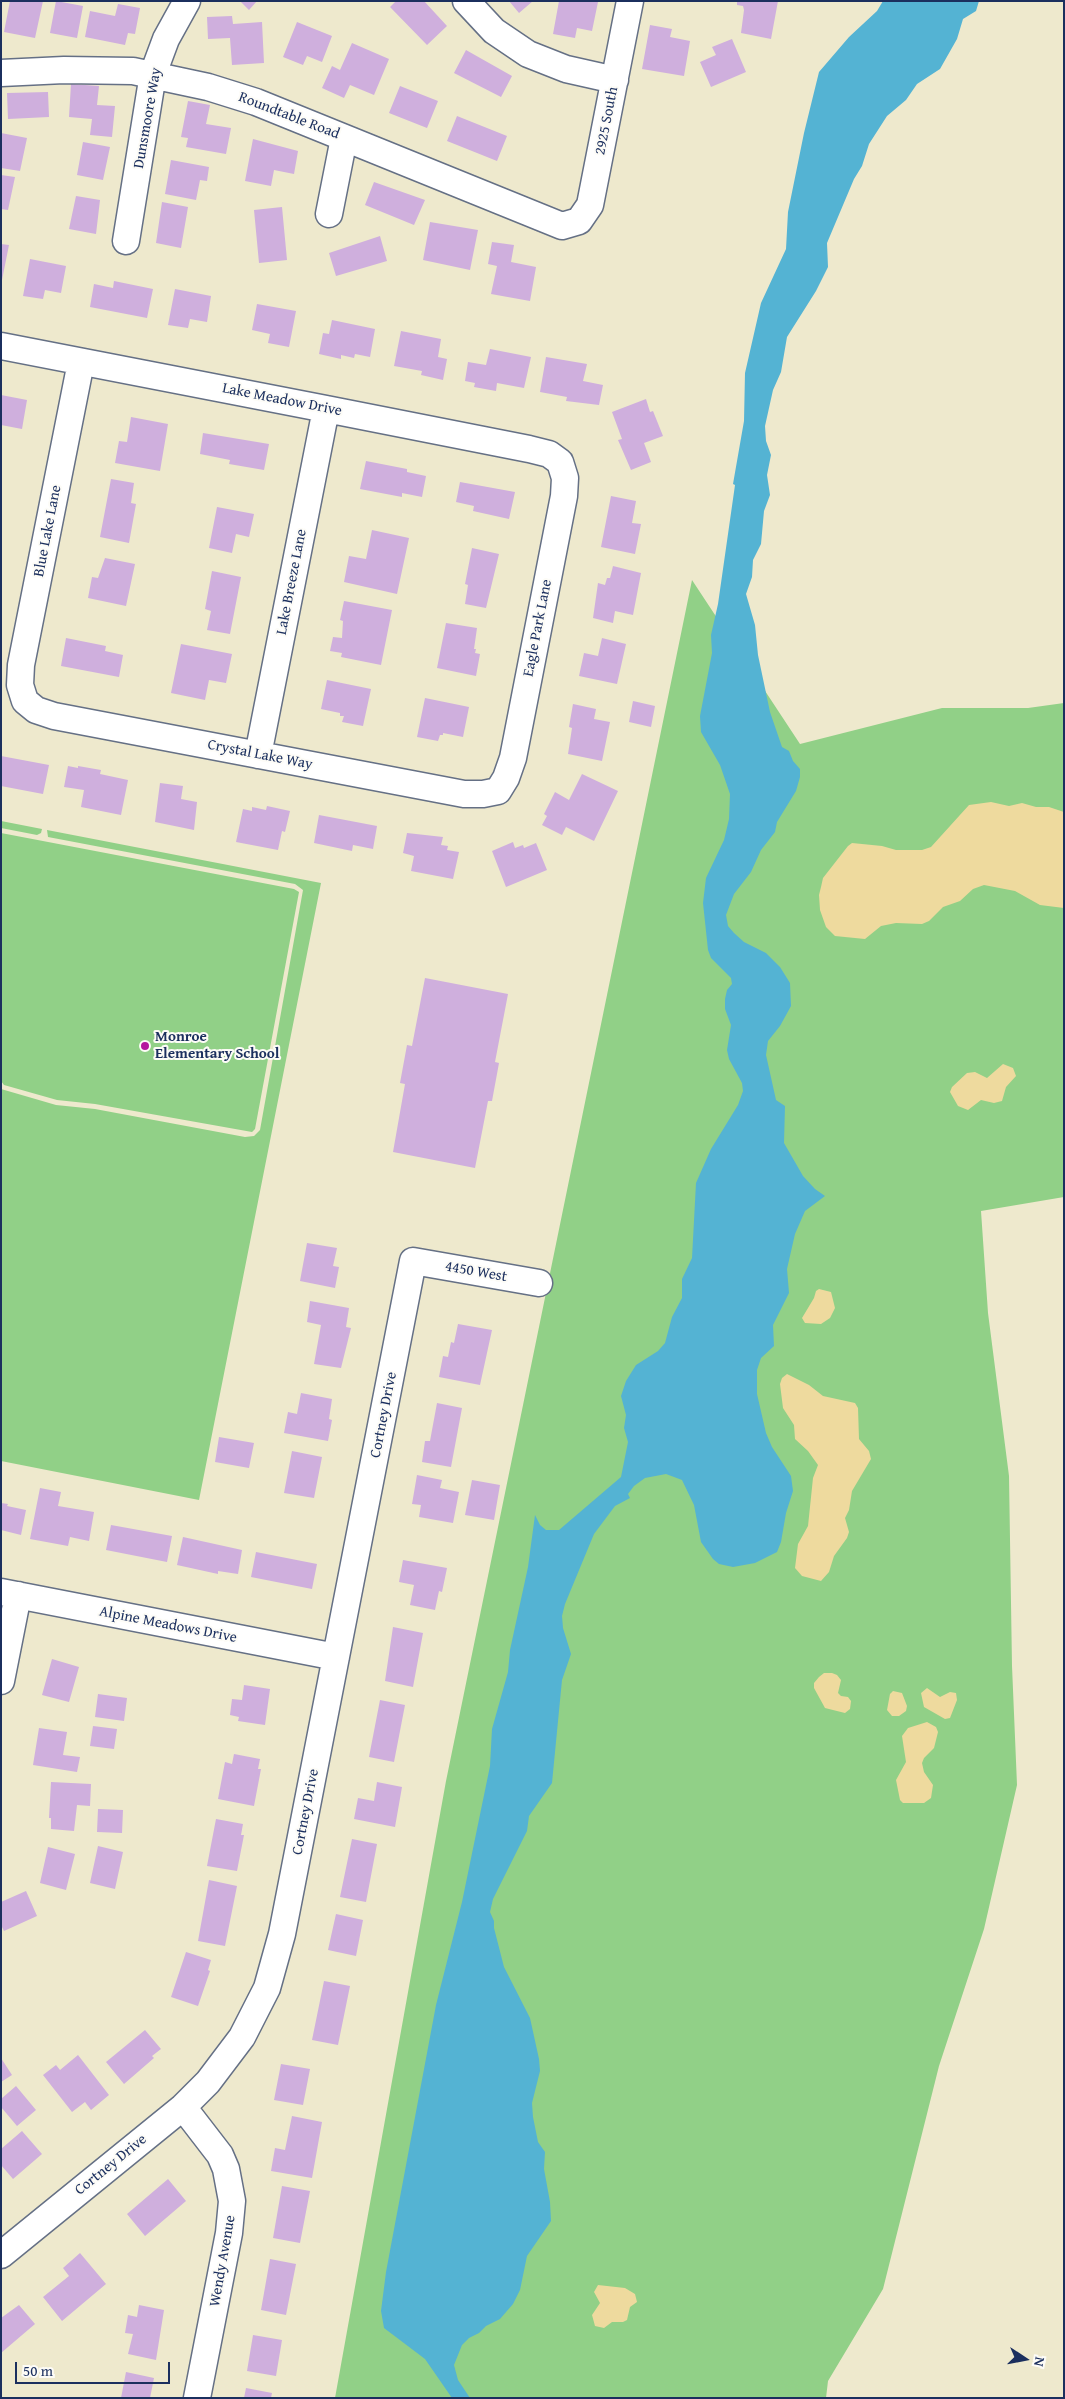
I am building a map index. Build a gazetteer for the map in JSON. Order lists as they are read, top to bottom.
{
  "streets": {
    "street": [
      "Roundtable Road",
      "Dunsmoore Way",
      "2925 South",
      "Lake Meadow Drive",
      "Blue Lake Lane",
      "Lake Breeze Lane",
      "Eagle Park Lane",
      "Crystal Lake Way",
      "4450 West",
      "Cortney Drive",
      "Alpine Meadows Drive",
      "Wendy Avenue"
    ]
  },
  "crossings": [
    ["Roundtable Road", "Dunsmoore Way"],
    ["Roundtable Road", "2925 South"],
    ["Lake Meadow Drive", "Blue Lake Lane"],
    ["Lake Meadow Drive", "Lake Breeze Lane"],
    ["Lake Meadow Drive", "Eagle Park Lane"],
    ["Blue Lake Lane", "Crystal Lake Way"],
    ["Lake Breeze Lane", "Crystal Lake Way"],
    ["Eagle Park Lane", "Crystal Lake Way"],
    ["4450 West", "Cortney Drive"],
    ["Cortney Drive", "Alpine Meadows Drive"],
    ["Cortney Drive", "Wendy Avenue"]
  ],
  "places": ["Monroe Elementary School"],
  "scale_bar": "50 m",
  "north": "right"
}
